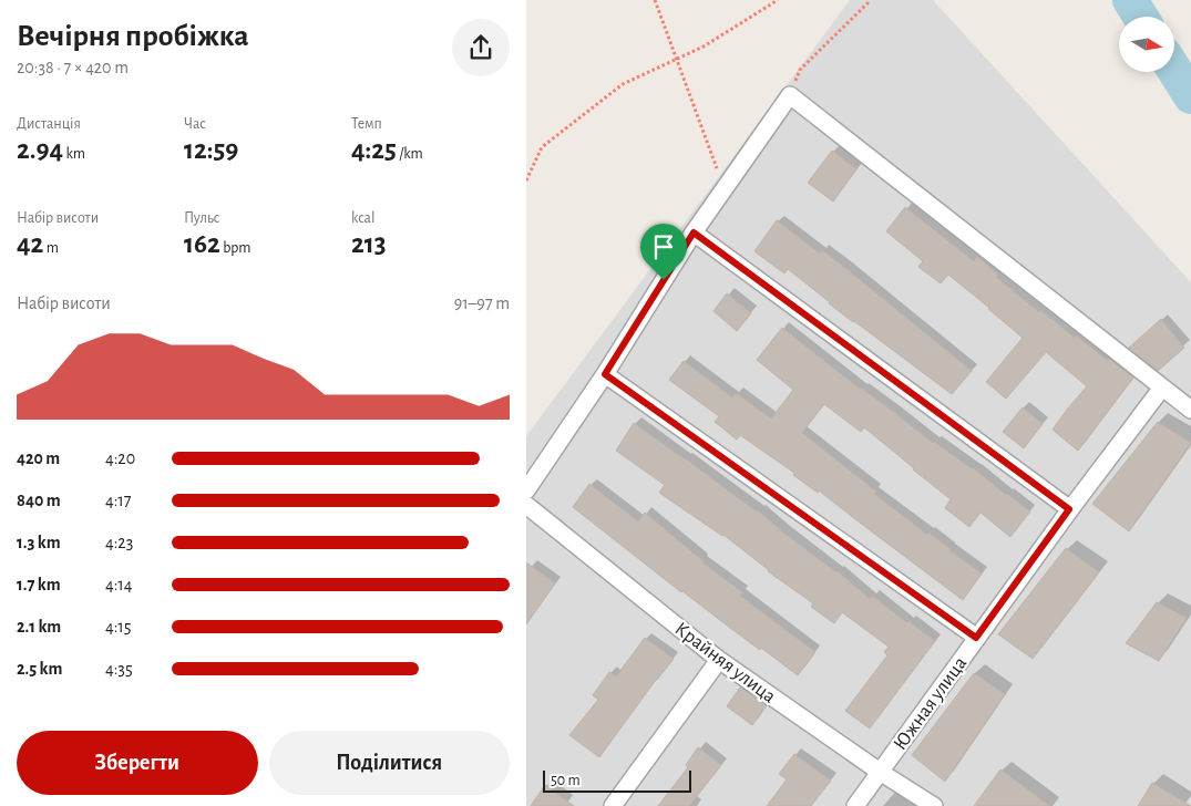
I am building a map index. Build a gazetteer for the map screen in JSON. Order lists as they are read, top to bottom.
{
  "streets": {
    "street": ["Крайняя улица", "Южная улица"]
  },
  "crossings": [
    ["Крайняя улица", "Южная улица"]
  ],
  "scale_bar": "50 m",
  "north": "right",
  "page": {
    "heading": ["Вечірня пробіжка", "20:38 · 7 × 420 m"],
    "stats": [
      ["Дистанція", "2.94 km"],
      ["Час", "12:59"],
      ["Темп", "4:25 /km"],
      ["Набір висоти", "42 m"],
      ["Пульс", "162 bpm"],
      ["kcal", "213"]
    ],
    "chart": ["Набір висоти", "91–97 m"],
    "list": [
      {
        "name": "420 m",
        "note": "4:20"
      },
      {
        "name": "840 m",
        "note": "4:17"
      },
      {
        "name": "1.3 km",
        "note": "4:23"
      },
      {
        "name": "1.7 km",
        "note": "4:14"
      },
      {
        "name": "2.1 km",
        "note": "4:15"
      },
      {
        "name": "2.5 km",
        "note": "4:35"
      }
    ],
    "buttons": ["Зберегти", "Поділитися"],
    "scale": "50 m"
  }
}
